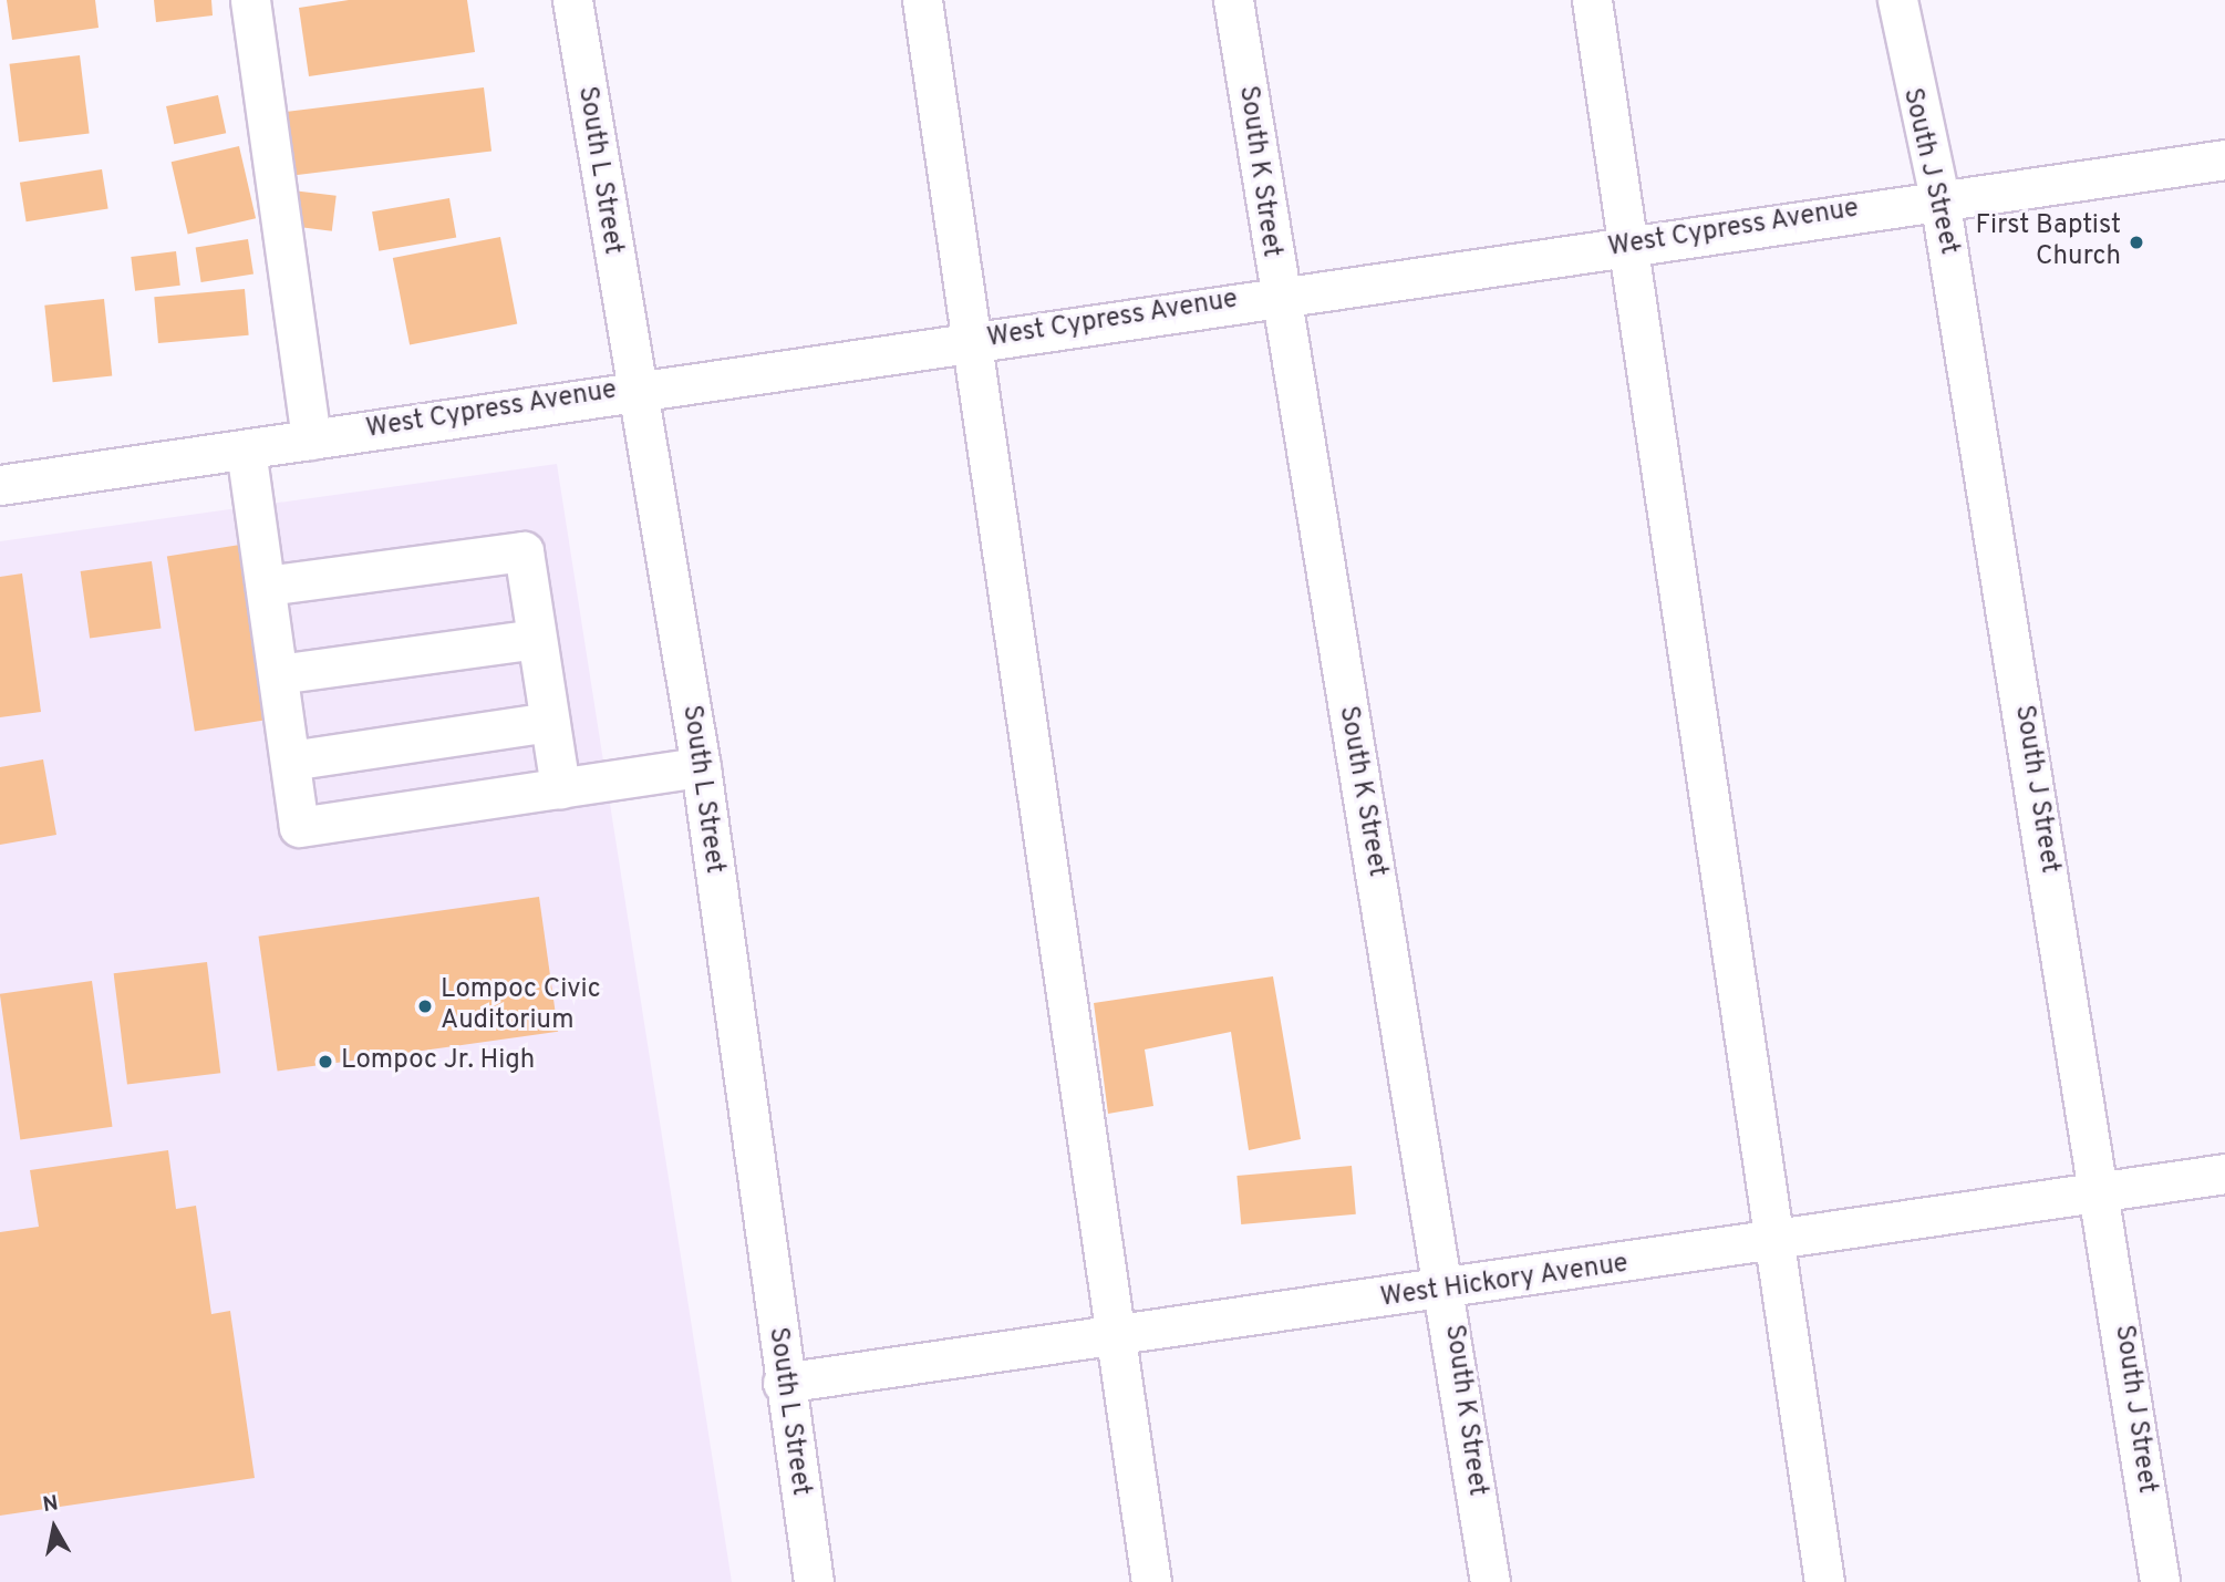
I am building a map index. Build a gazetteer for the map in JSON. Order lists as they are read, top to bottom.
{
  "streets": {
    "street": [
      "South L Street",
      "South K Street",
      "South J Street",
      "West Cypress Avenue",
      "West Hickory Avenue"
    ]
  },
  "crossings": [
    ["South L Street", "West Cypress Avenue"],
    ["South L Street", "West Hickory Avenue"],
    ["South K Street", "West Cypress Avenue"],
    ["South K Street", "West Hickory Avenue"],
    ["South J Street", "West Cypress Avenue"],
    ["South J Street", "West Hickory Avenue"]
  ],
  "places": ["First Baptist Church", "Lompoc Civic Auditorium", "Lompoc Jr. High"],
  "north": "top"
}
